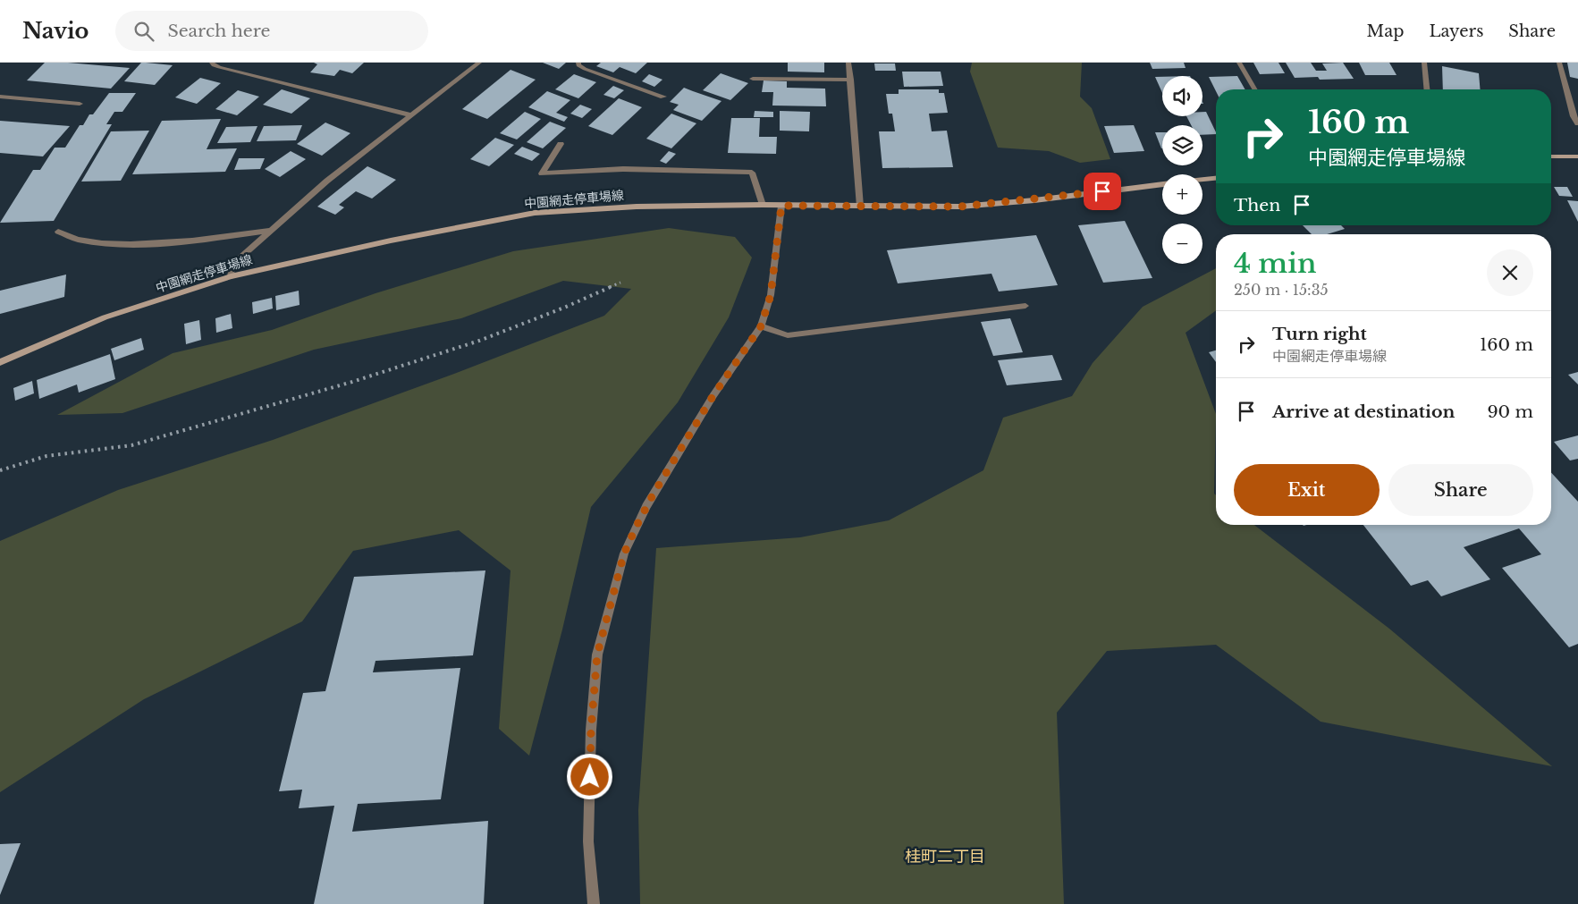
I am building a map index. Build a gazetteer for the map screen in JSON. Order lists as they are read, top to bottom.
{
  "streets": {
    "main road": ["中園網走停車場線"]
  },
  "districts": ["桂町二丁目"],
  "page": {
    "header": "Navio",
    "search": "Search here",
    "nav": ["Map", "Layers", "Share"],
    "map_buttons": ["+", "−"],
    "turn": ["160 m", "中園網走停車場線"],
    "then": "Then",
    "heading": ["4 min", "250 m · 15:35"],
    "list": [
      {
        "name": "Turn right",
        "note": "中園網走停車場線",
        "value": "160 m"
      },
      {
        "name": "Arrive at destination",
        "value": "90 m"
      }
    ],
    "buttons": ["Exit", "Share"]
  }
}
